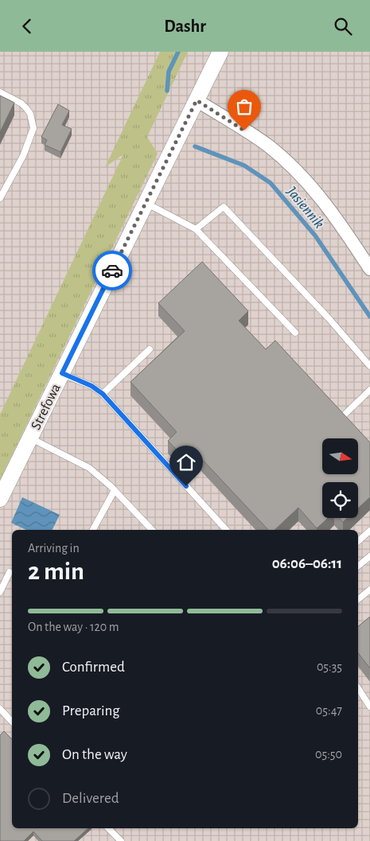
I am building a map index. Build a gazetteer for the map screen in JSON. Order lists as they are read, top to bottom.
{
  "streets": {
    "street": ["Strefowa"]
  },
  "water": ["Jasiennik"],
  "north": "right",
  "page": {
    "header": "Dashr",
    "heading": ["2 min", "Arriving in", "06:06–06:11"],
    "bar": "On the way · 120 m",
    "list": [
      ["Confirmed", "05:35"],
      ["Preparing", "05:47"],
      ["On the way", "05:50"],
      "Delivered"
    ]
  }
}
